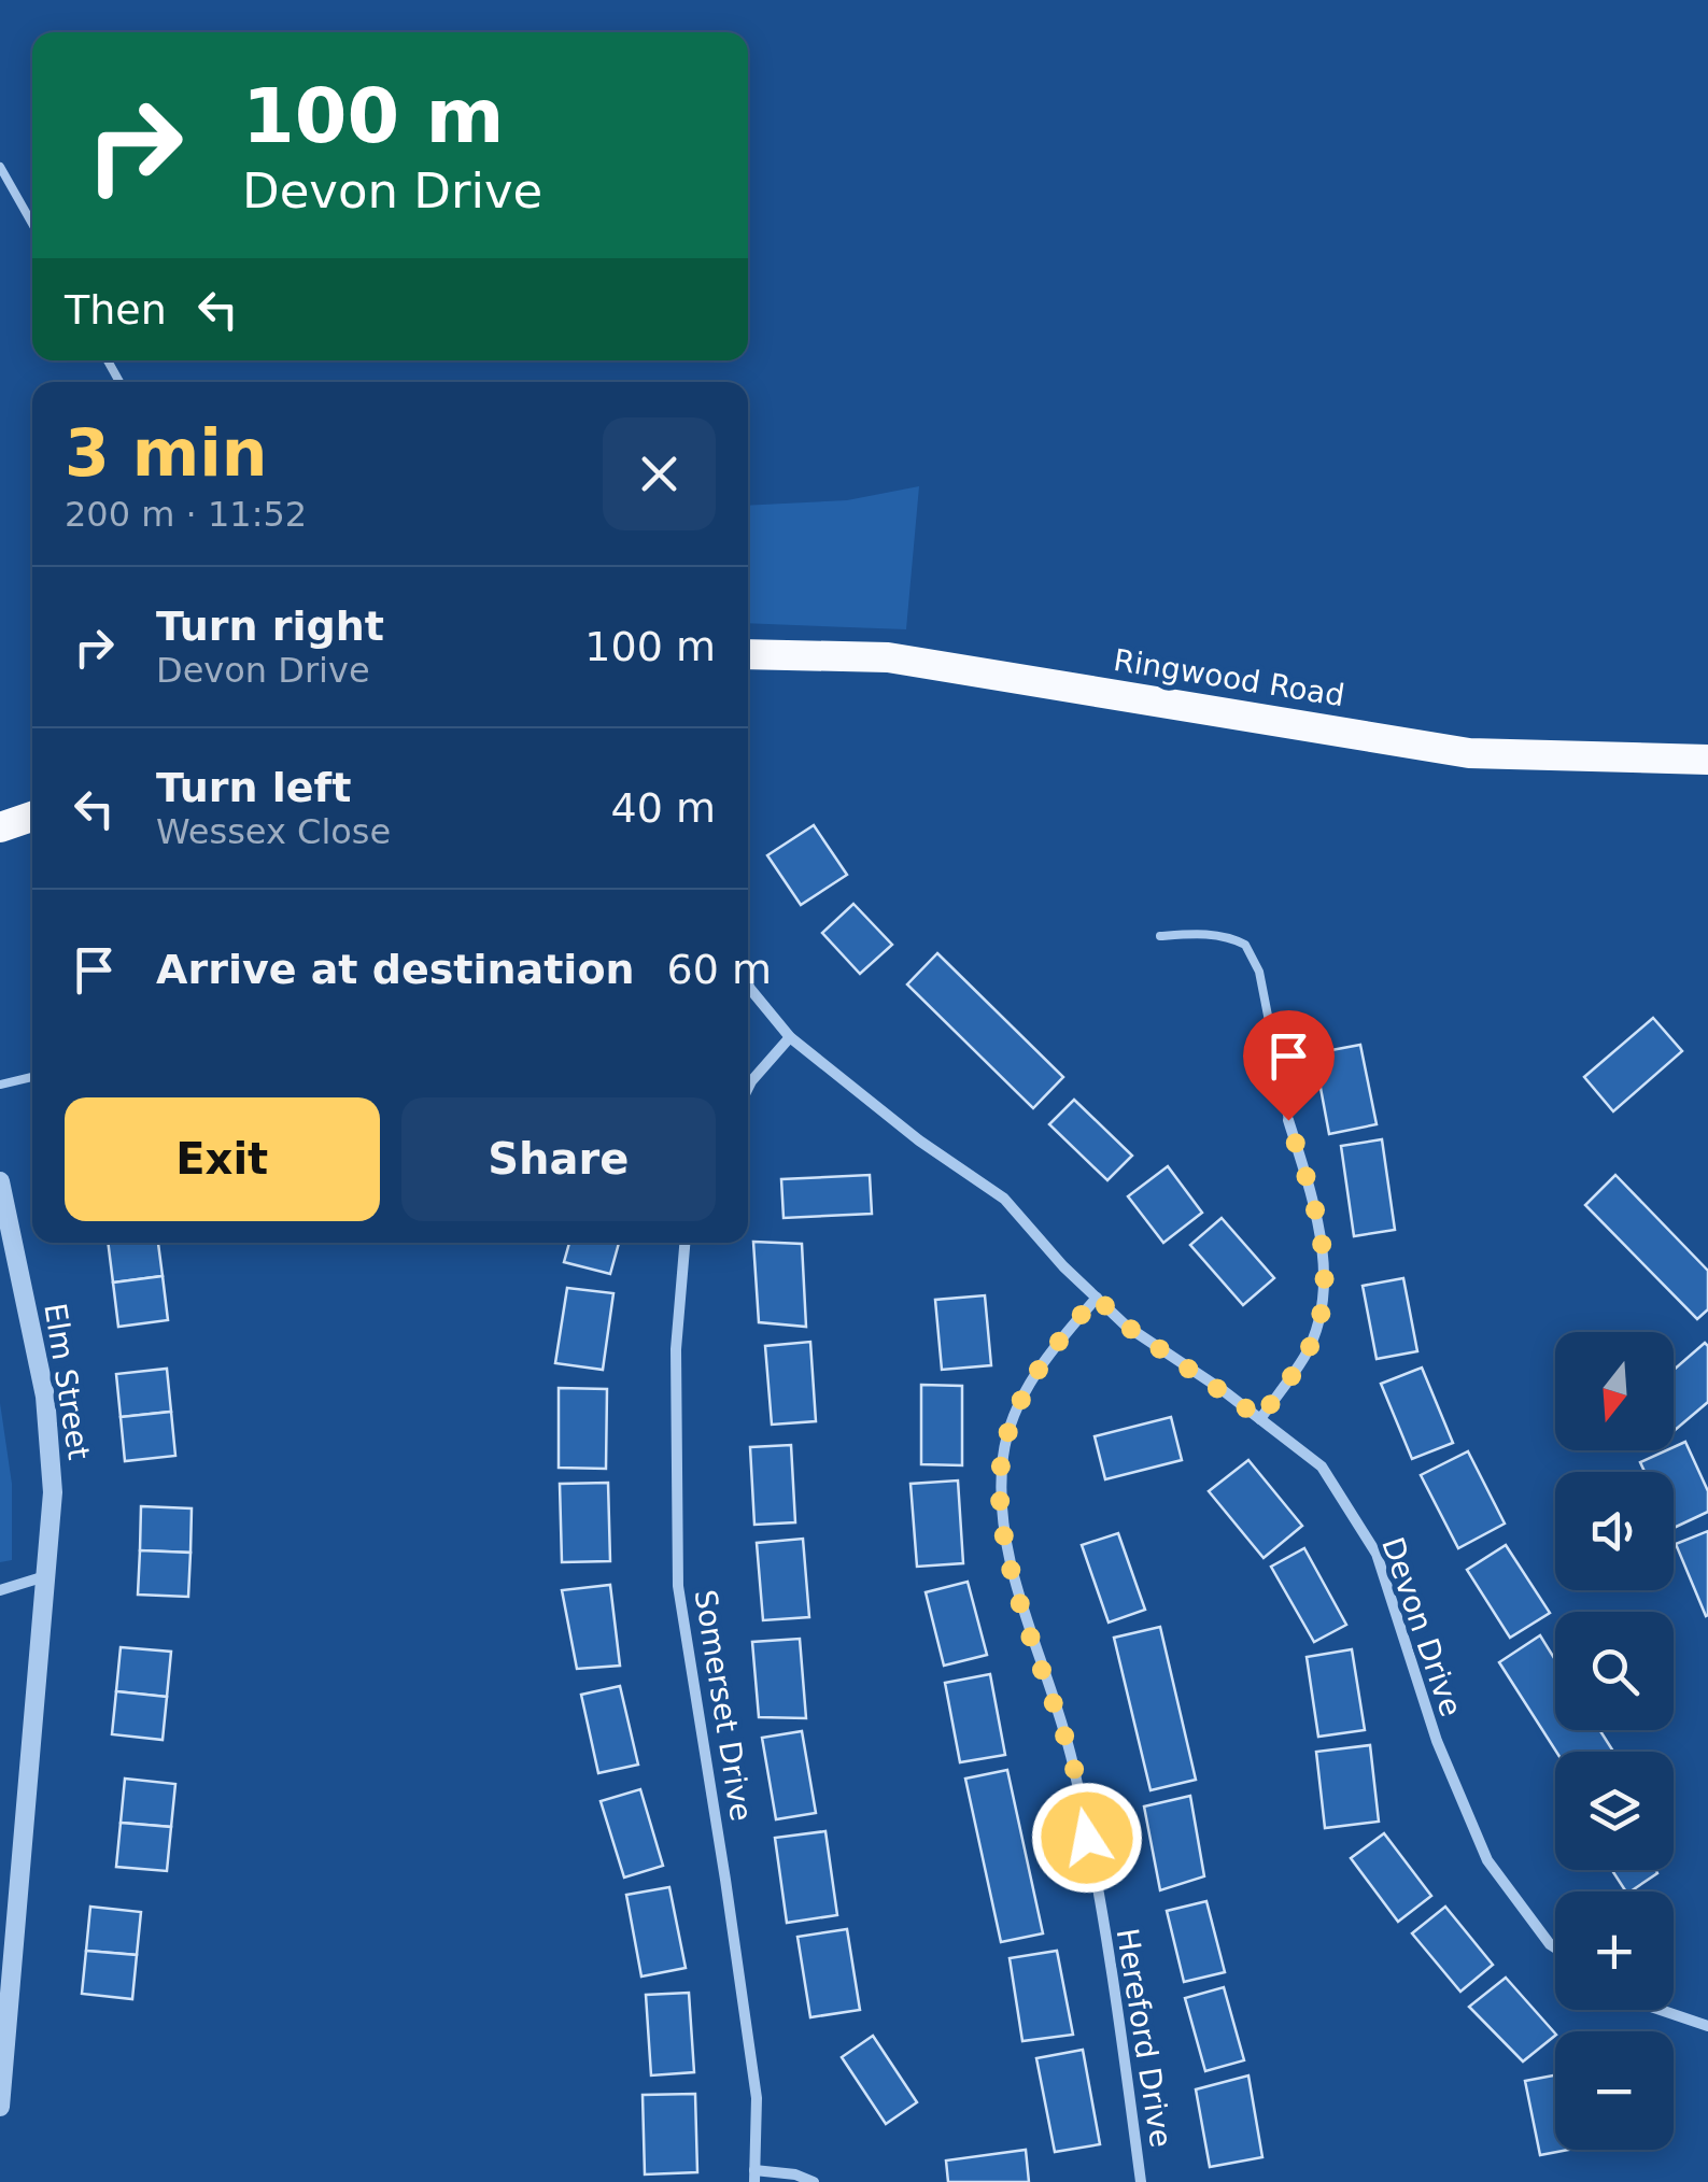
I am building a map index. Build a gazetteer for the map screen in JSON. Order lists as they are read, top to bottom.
{
  "streets": {
    "highway": ["Ringwood Road"],
    "street": [
      "Elm Street",
      "Devon Drive",
      "Somerset Drive",
      "Hereford Drive"
    ]
  },
  "crossings": [
    ["Devon Drive", "Hereford Drive"]
  ],
  "north": "bottom",
  "page": {
    "turn": ["100 m", "Devon Drive"],
    "then": "Then",
    "heading": ["3 min", "200 m · 11:52"],
    "list": [
      {
        "name": "Turn right",
        "note": "Devon Drive",
        "value": "100 m"
      },
      {
        "name": "Turn left",
        "note": "Wessex Close",
        "value": "40 m"
      },
      {
        "name": "Arrive at destination",
        "value": "60 m"
      }
    ],
    "buttons": ["Exit", "Share"],
    "map_buttons": ["+", "−"]
  }
}
